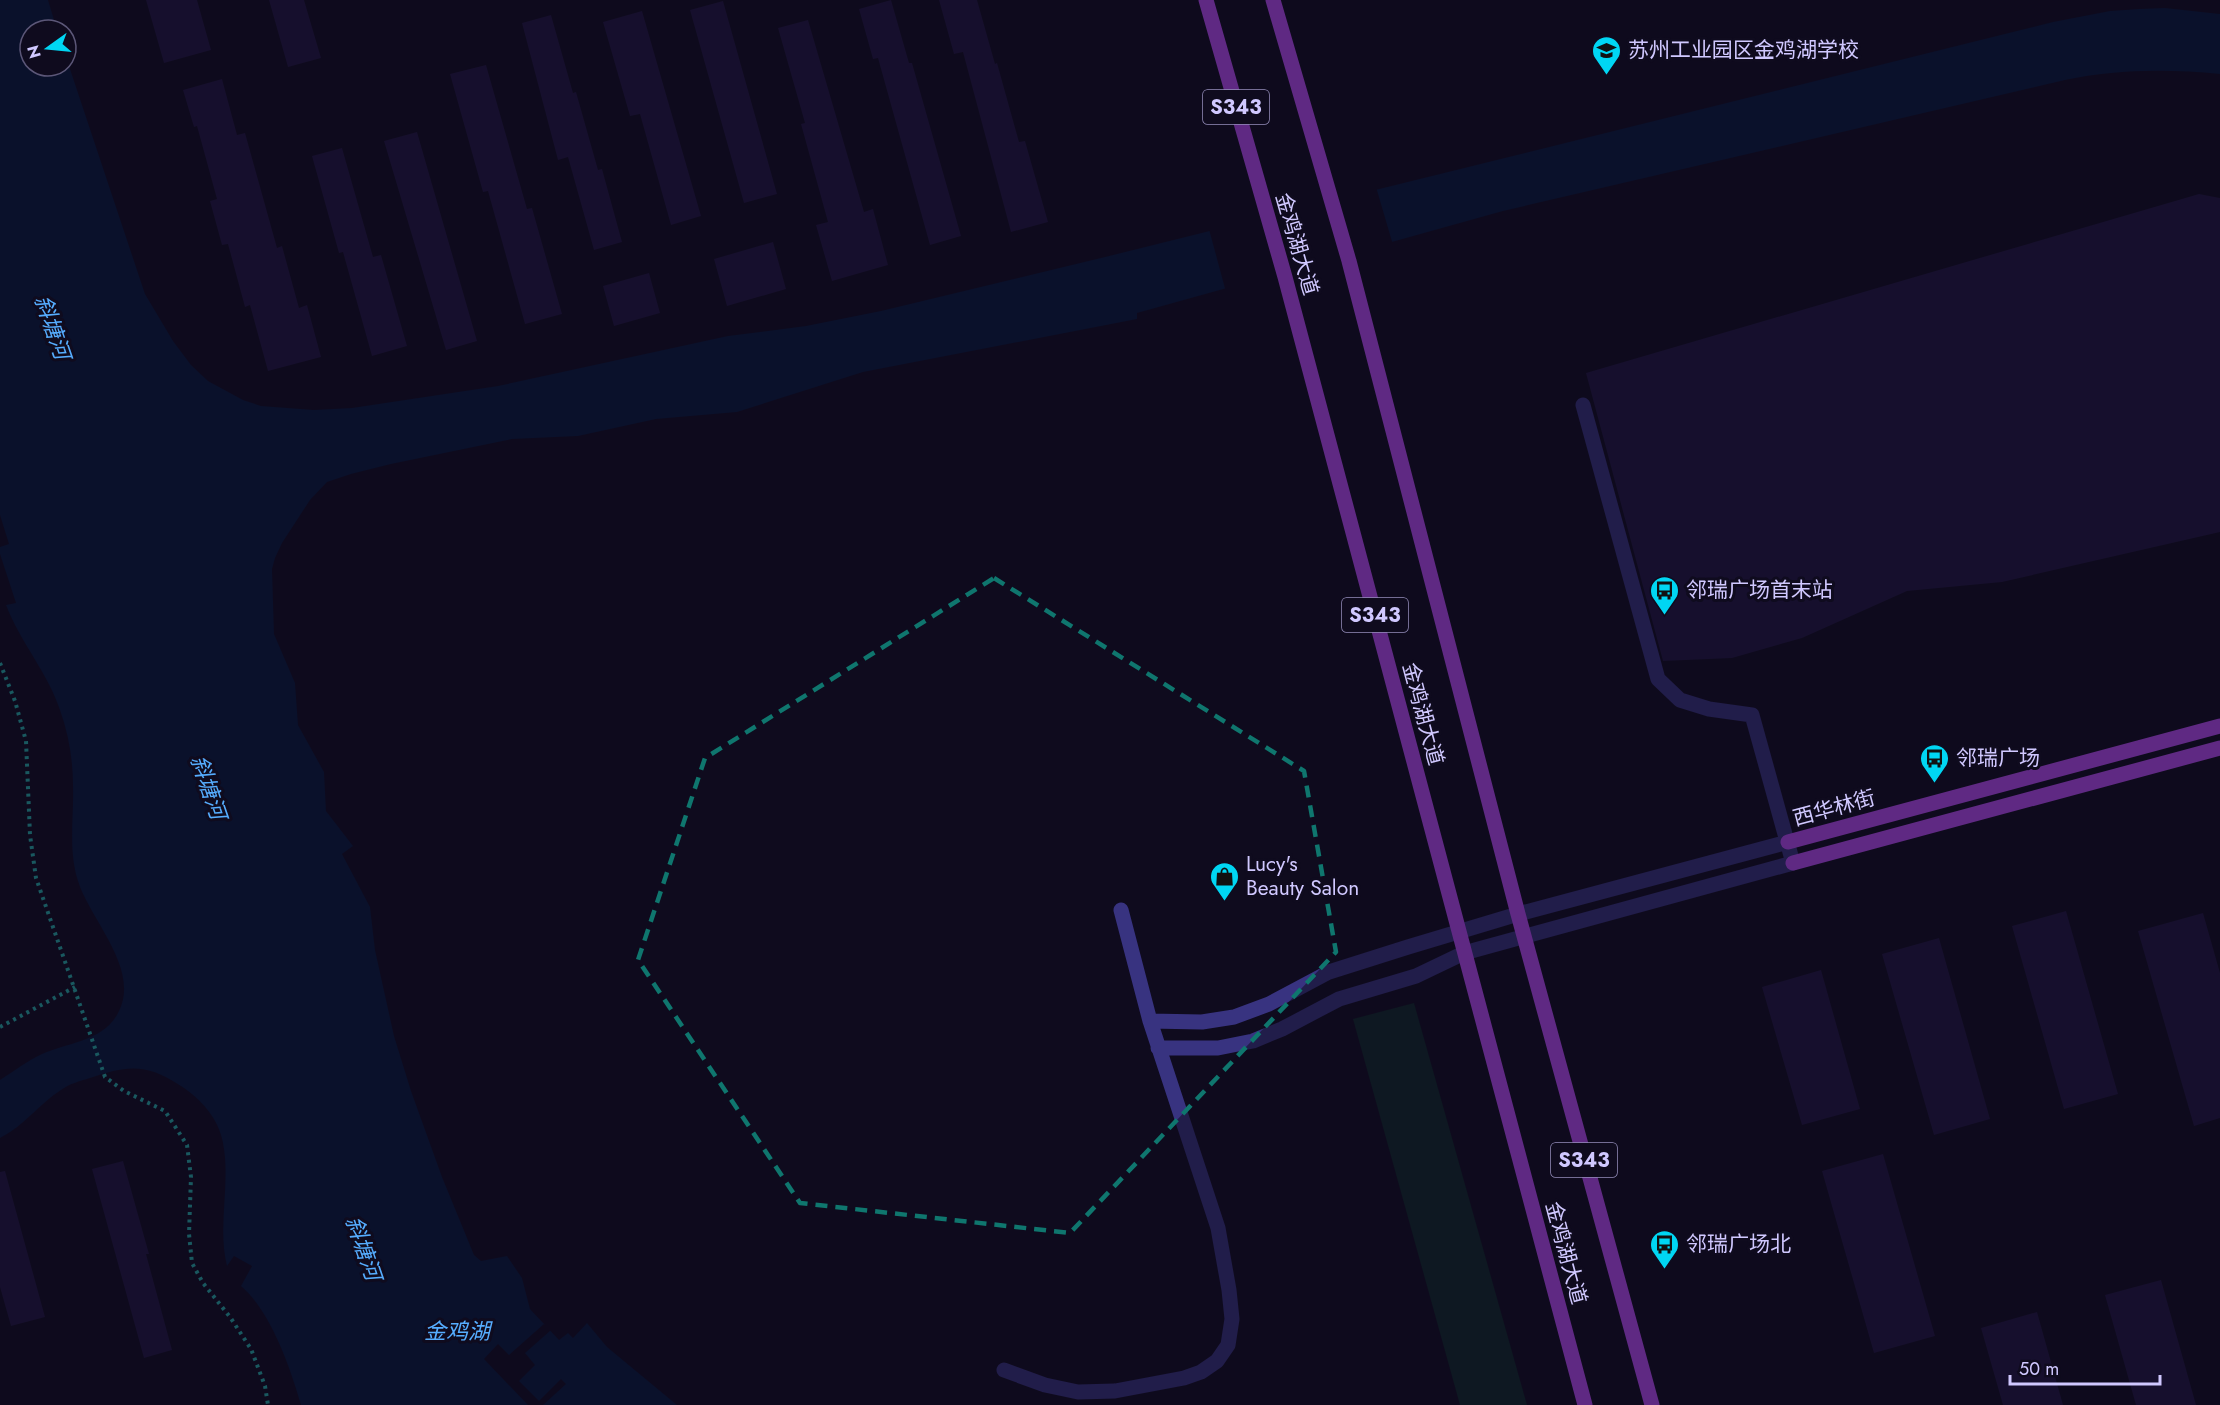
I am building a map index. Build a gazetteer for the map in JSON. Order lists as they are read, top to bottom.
{
  "streets": {
    "main road": ["S343", "金鸡湖大道", "西华林街"]
  },
  "crossings": [
    ["金鸡湖大道", "西华林街"]
  ],
  "water": ["斜塘河", "金鸡湖"],
  "places": {
    "school or university": ["苏州工业园区金鸡湖学校"],
    "bus stop": ["邻瑞广场首末站", "邻瑞广场", "邻瑞广场北"],
    "shop": ["Lucy's Beauty Salon"]
  },
  "scale_bar": "50 m",
  "north": "left"
}
